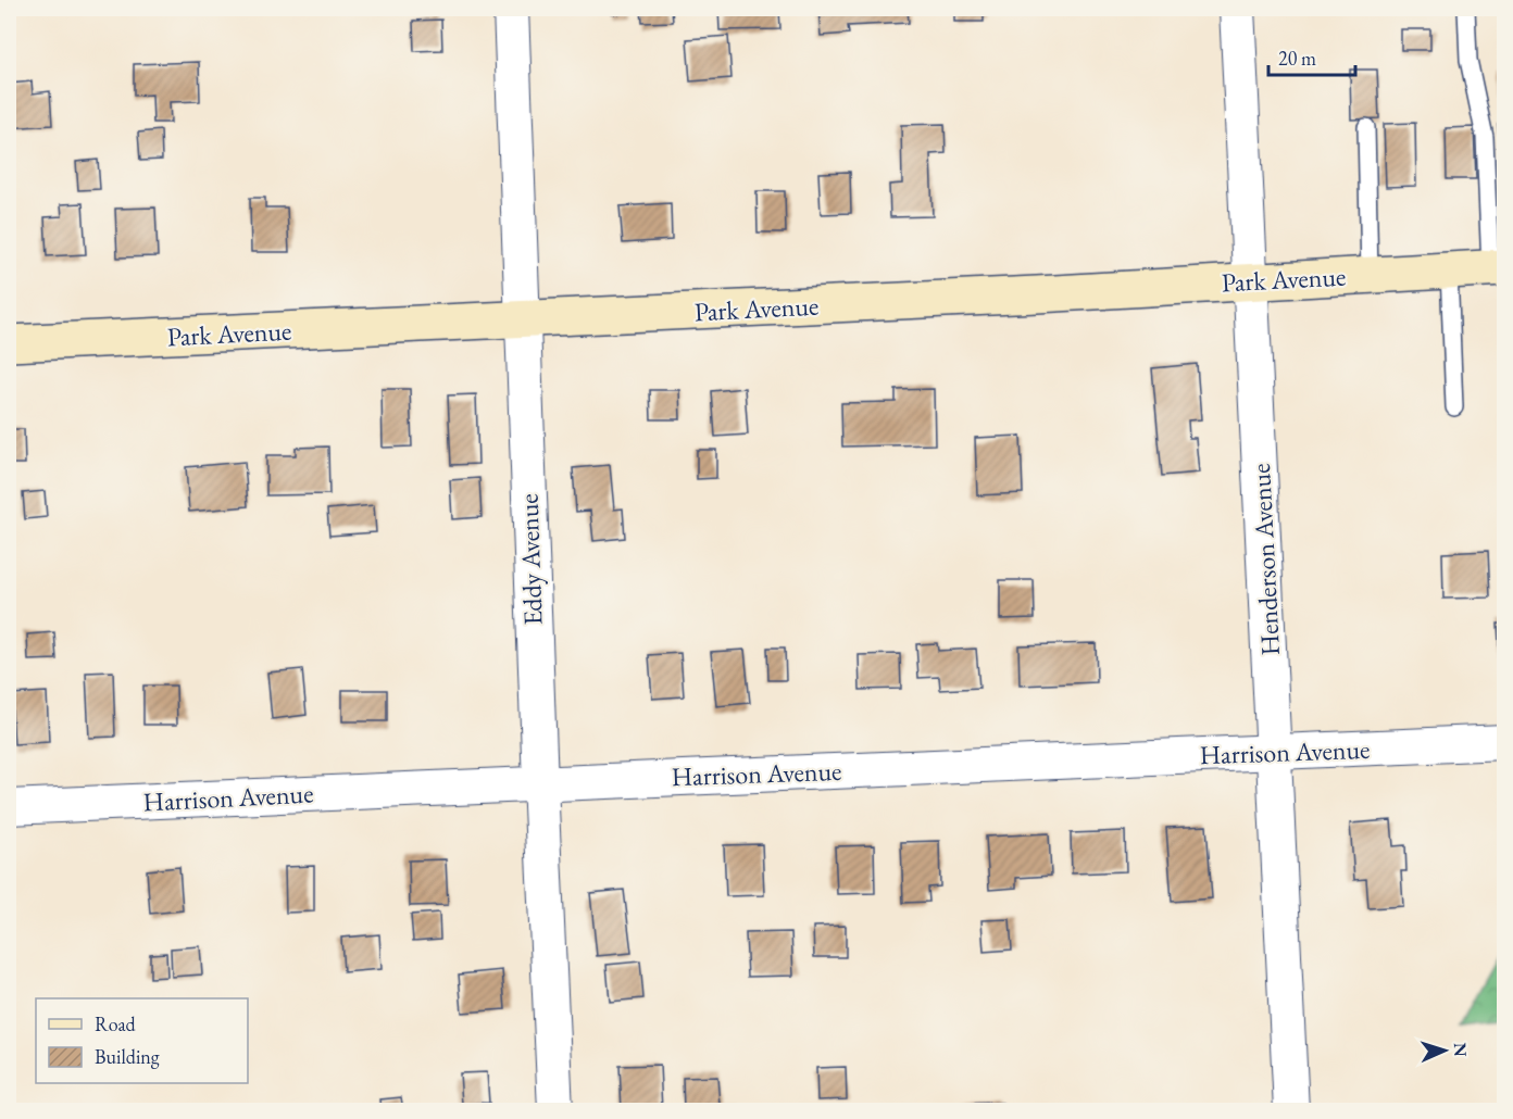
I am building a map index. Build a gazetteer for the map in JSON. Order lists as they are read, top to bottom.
{
  "streets": {
    "street": [
      "Park Avenue",
      "Eddy Avenue",
      "Henderson Avenue",
      "Harrison Avenue"
    ]
  },
  "crossings": [
    ["Park Avenue", "Eddy Avenue"],
    ["Park Avenue", "Henderson Avenue"],
    ["Eddy Avenue", "Harrison Avenue"],
    ["Henderson Avenue", "Harrison Avenue"]
  ],
  "legend": ["Road", "Building"],
  "scale_bar": "20 m",
  "north": "right"
}
